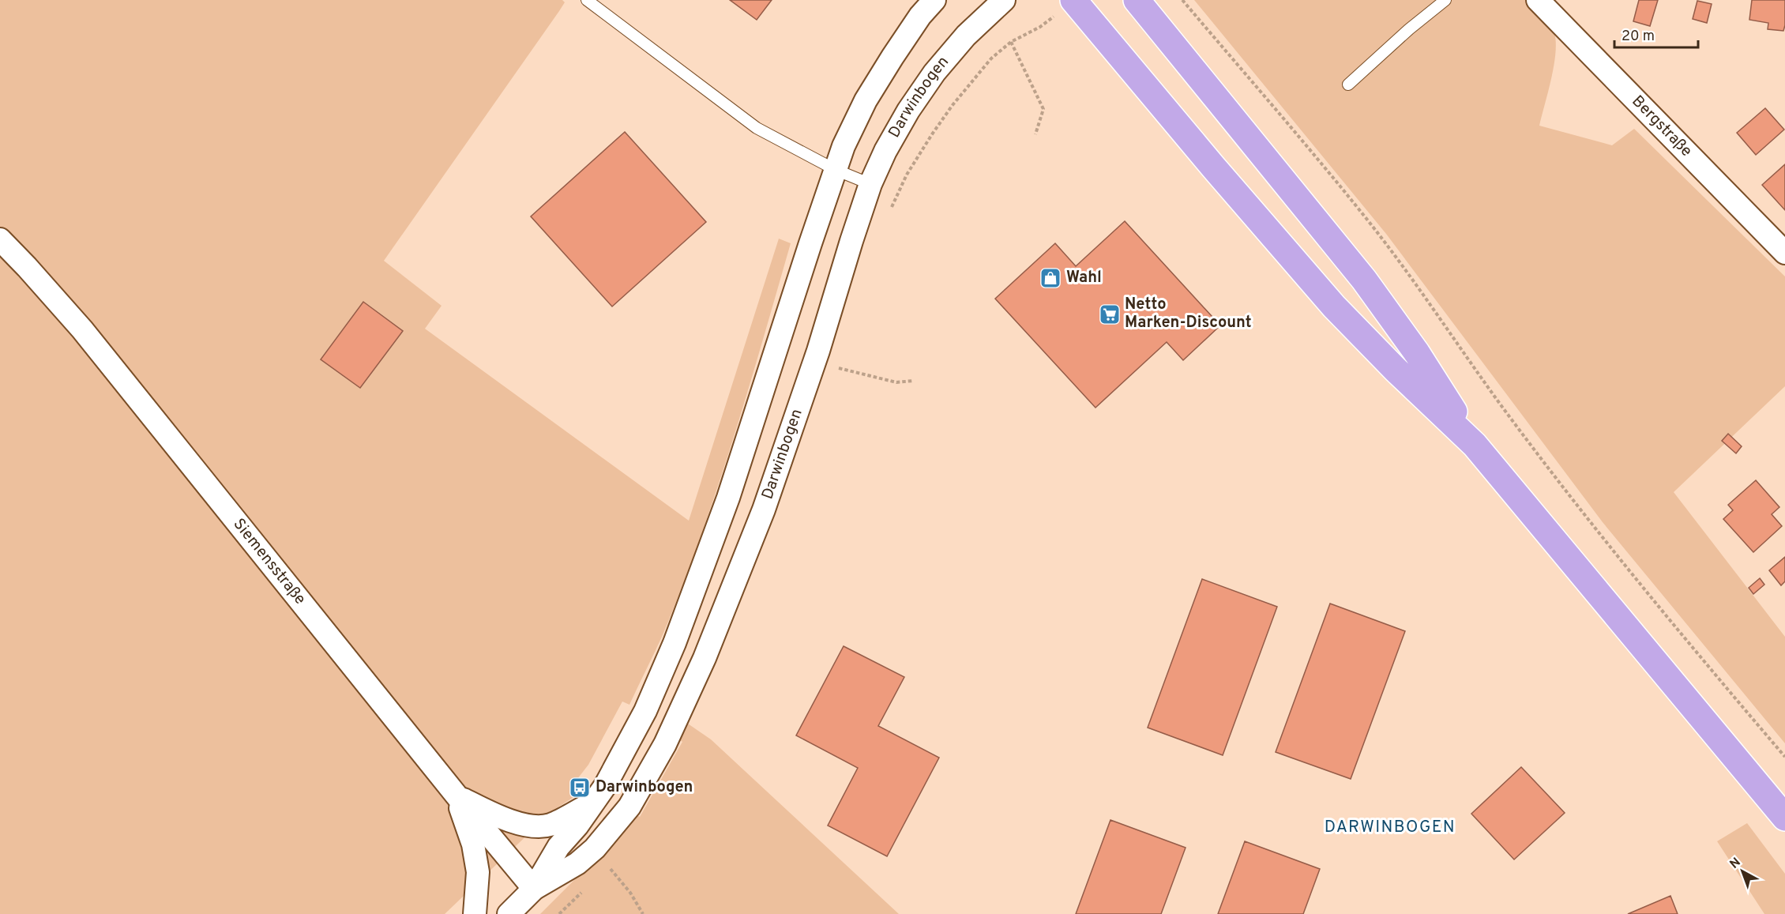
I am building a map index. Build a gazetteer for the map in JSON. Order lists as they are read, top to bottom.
{
  "streets": {
    "street": ["Darwinbogen", "Bergstraße", "Siemensstraße"]
  },
  "crossings": [
    ["Darwinbogen", "Siemensstraße"]
  ],
  "districts": ["DARWINBOGEN"],
  "places": {
    "shop": ["Wahl"],
    "supermarket": ["Netto Marken-Discount"],
    "bus stop": ["Darwinbogen"]
  },
  "scale_bar": "20 m",
  "north": "top left"
}
